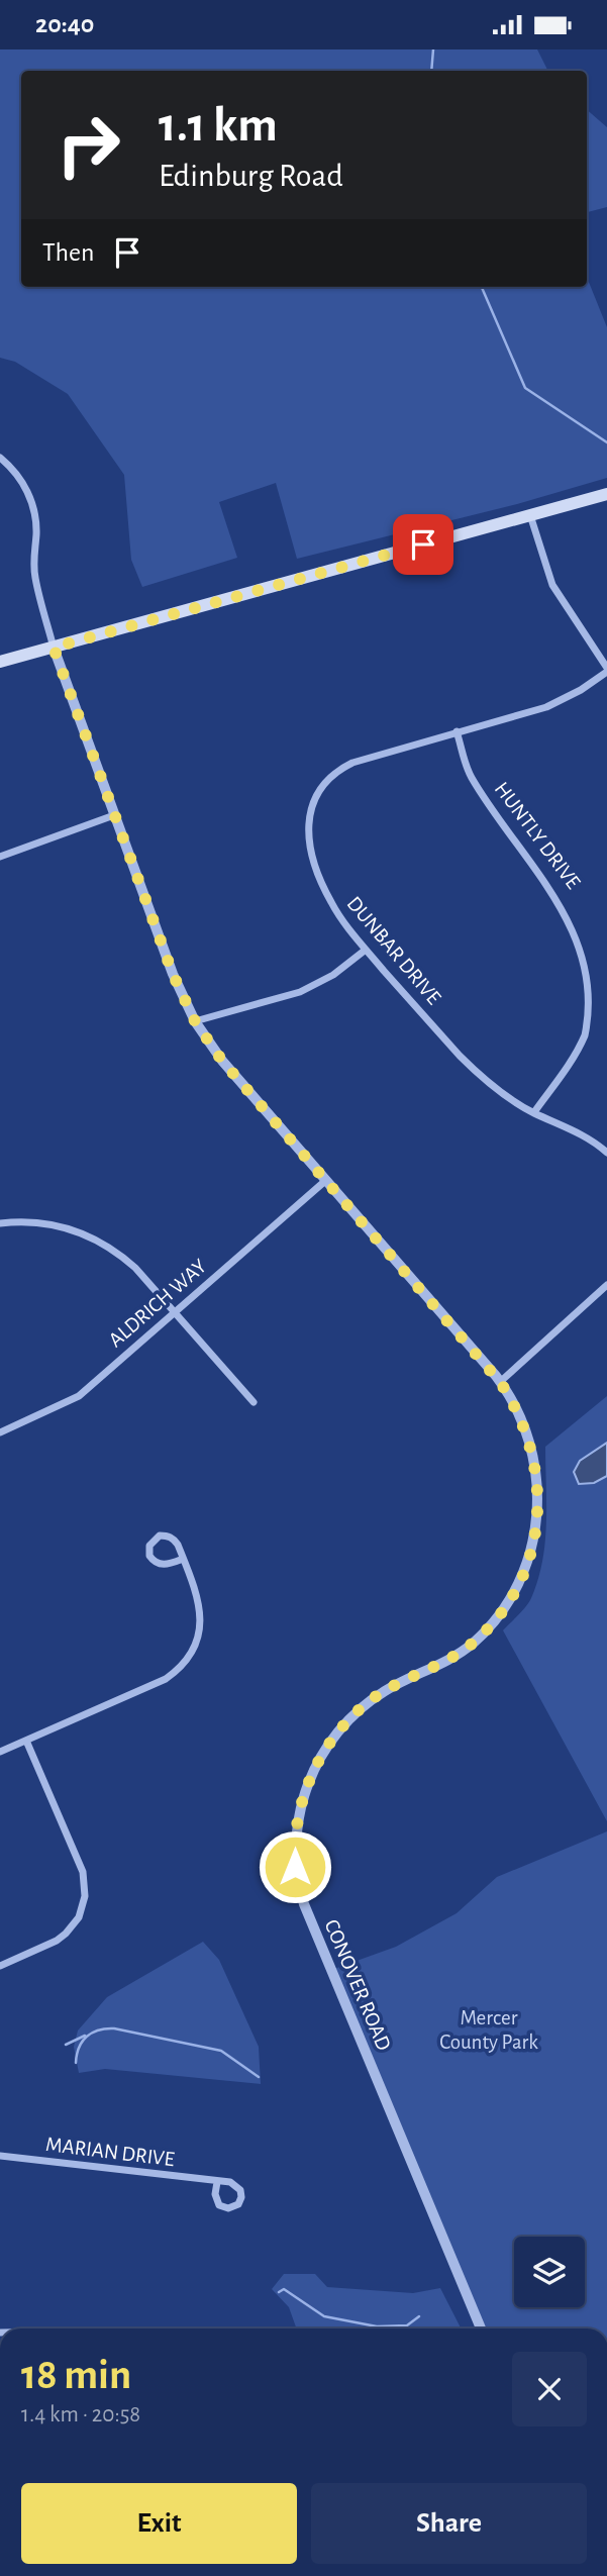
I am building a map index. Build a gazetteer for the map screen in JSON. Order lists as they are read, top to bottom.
{
  "streets": {
    "street": [
      "HUNTLY DRIVE",
      "DUNBAR DRIVE",
      "ALDRICH WAY",
      "CONOVER ROAD",
      "MARIAN DRIVE"
    ]
  },
  "crossings": [
    ["HUNTLY DRIVE", "DUNBAR DRIVE"],
    ["ALDRICH WAY", "CONOVER ROAD"]
  ],
  "parks": ["Mercer County Park"],
  "page": {
    "status": "20:40",
    "turn": ["1.1 km", "Edinburg Road"],
    "then": "Then",
    "heading": ["18 min", "1.4 km · 20:58"],
    "buttons": ["Exit", "Share"]
  }
}
